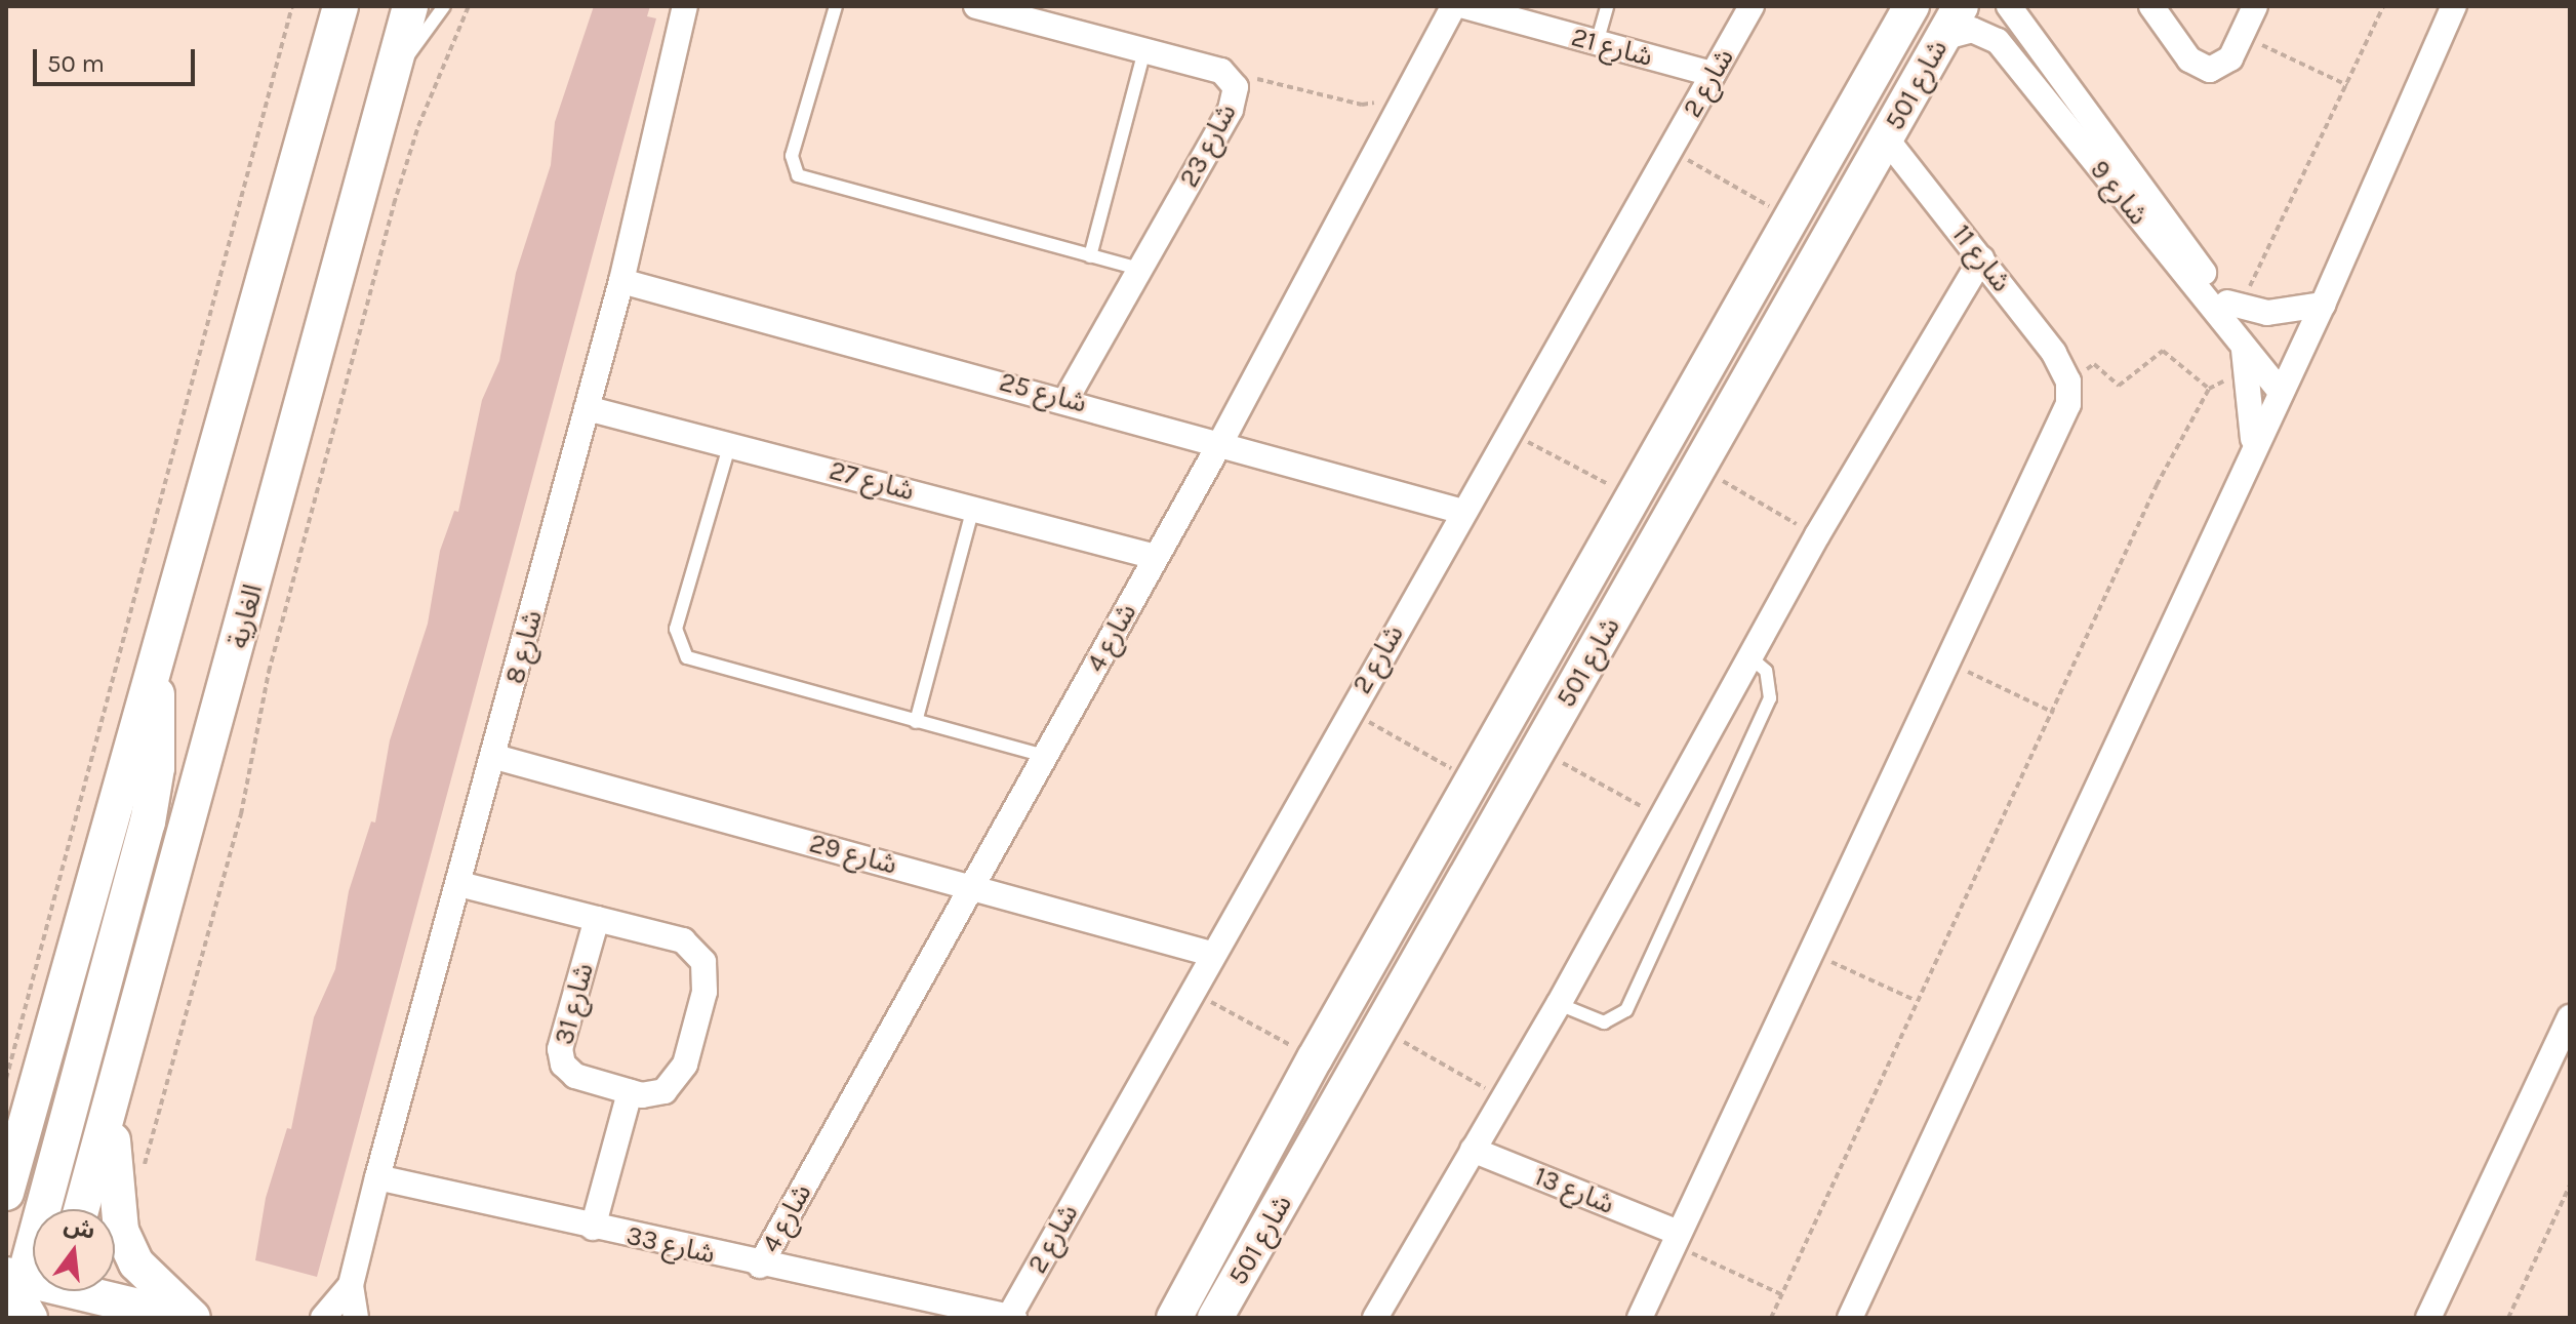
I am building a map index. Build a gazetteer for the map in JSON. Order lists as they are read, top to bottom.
{
  "streets": {
    "main road": ["شارع 501", "الغارية"],
    "street": [
      "شارع 21",
      "شارع 2",
      "شارع 23",
      "شارع 9",
      "شارع 11",
      "شارع 25",
      "شارع 27",
      "شارع 4",
      "شارع 8",
      "شارع 29",
      "شارع 31",
      "شارع 13",
      "شارع 33"
    ]
  },
  "crossings": [
    ["شارع 21", "شارع 2"],
    ["شارع 2", "شارع 25"],
    ["شارع 2", "شارع 29"],
    ["شارع 2", "شارع 33"],
    ["شارع 501", "شارع 9"],
    ["شارع 501", "شارع 11"],
    ["شارع 23", "شارع 25"],
    ["شارع 25", "شارع 4"],
    ["شارع 25", "شارع 8"],
    ["شارع 27", "شارع 4"],
    ["شارع 27", "شارع 8"],
    ["شارع 4", "شارع 29"],
    ["شارع 4", "شارع 33"],
    ["شارع 8", "شارع 29"],
    ["شارع 8", "شارع 31"],
    ["شارع 8", "شارع 33"]
  ],
  "scale_bar": "50 m",
  "north": "top"
}
